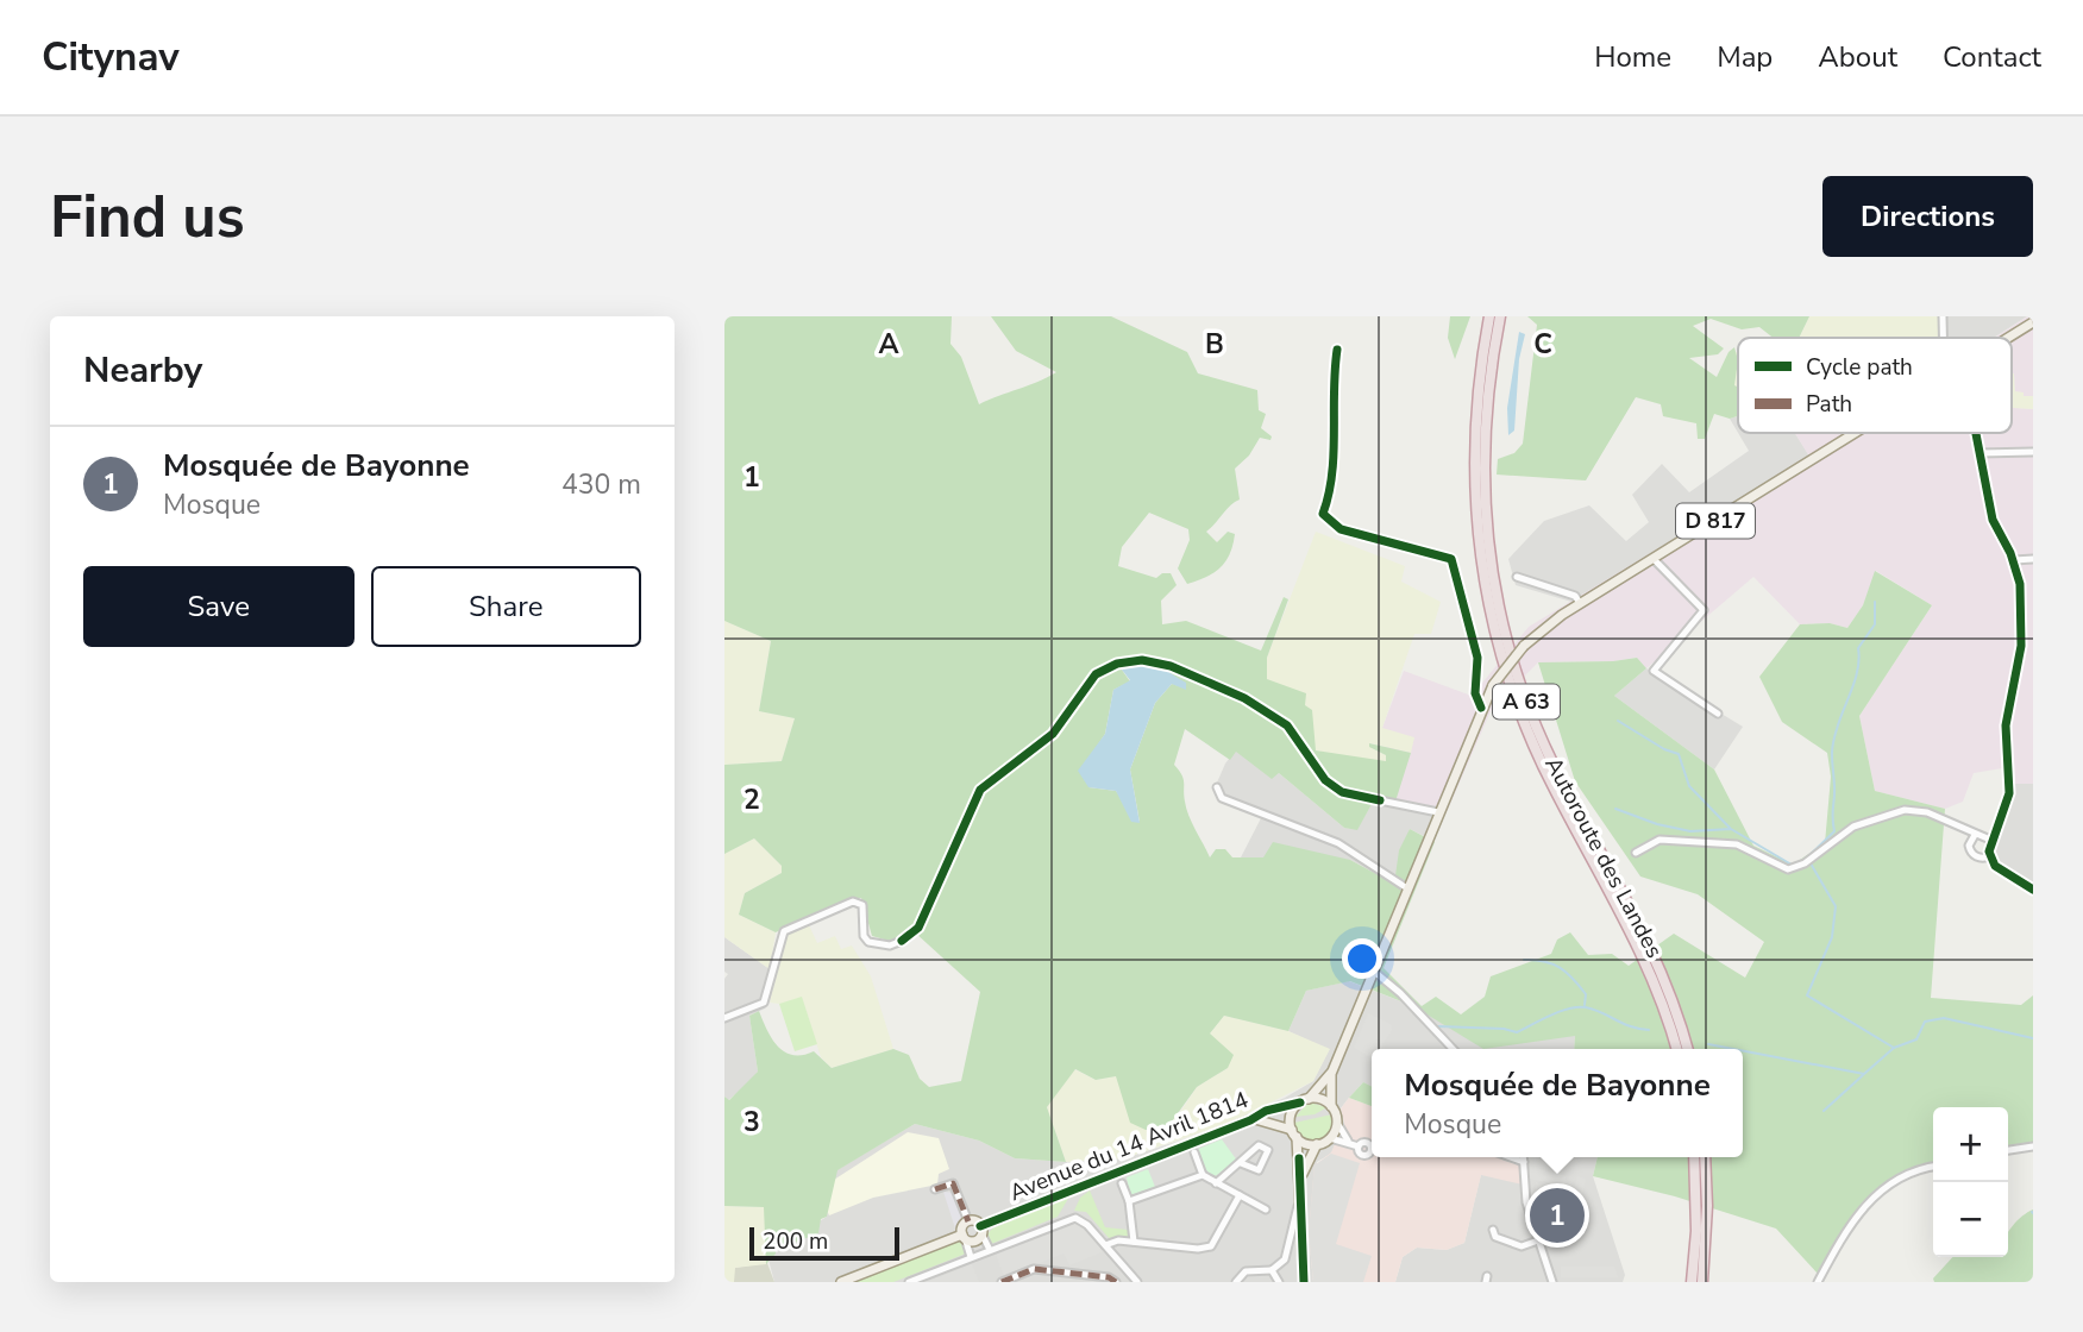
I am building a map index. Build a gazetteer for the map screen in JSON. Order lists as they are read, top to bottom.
{
  "streets": {
    "highway": ["A 63", "Autoroute des Landes"],
    "main road": ["D 817", "Avenue du 14 Avril 1814"]
  },
  "crossings": [
    ["D 817", "Avenue du 14 Avril 1814"]
  ],
  "legend": ["Cycle path", "Path"],
  "scale_bar": "200 m",
  "page": {
    "header": "Citynav",
    "nav": [
      "Home",
      "Map",
      "About",
      "Contact"
    ],
    "buttons": [
      "Directions",
      ["Save", "Share"]
    ],
    "title": "Find us",
    "heading": "Nearby",
    "list": [
      {
        "mark": "1",
        "name": "Mosquée de Bayonne",
        "note": "Mosque",
        "value": "430 m"
      }
    ],
    "popup": ["Mosquée de Bayonne", "Mosque"],
    "map_buttons": ["+", "−"],
    "pins": "1",
    "scale": "200 m"
  },
  "grid": {
    "columns": ["A", "B", "C"],
    "rows": ["1", "2", "3"]
  }
}
